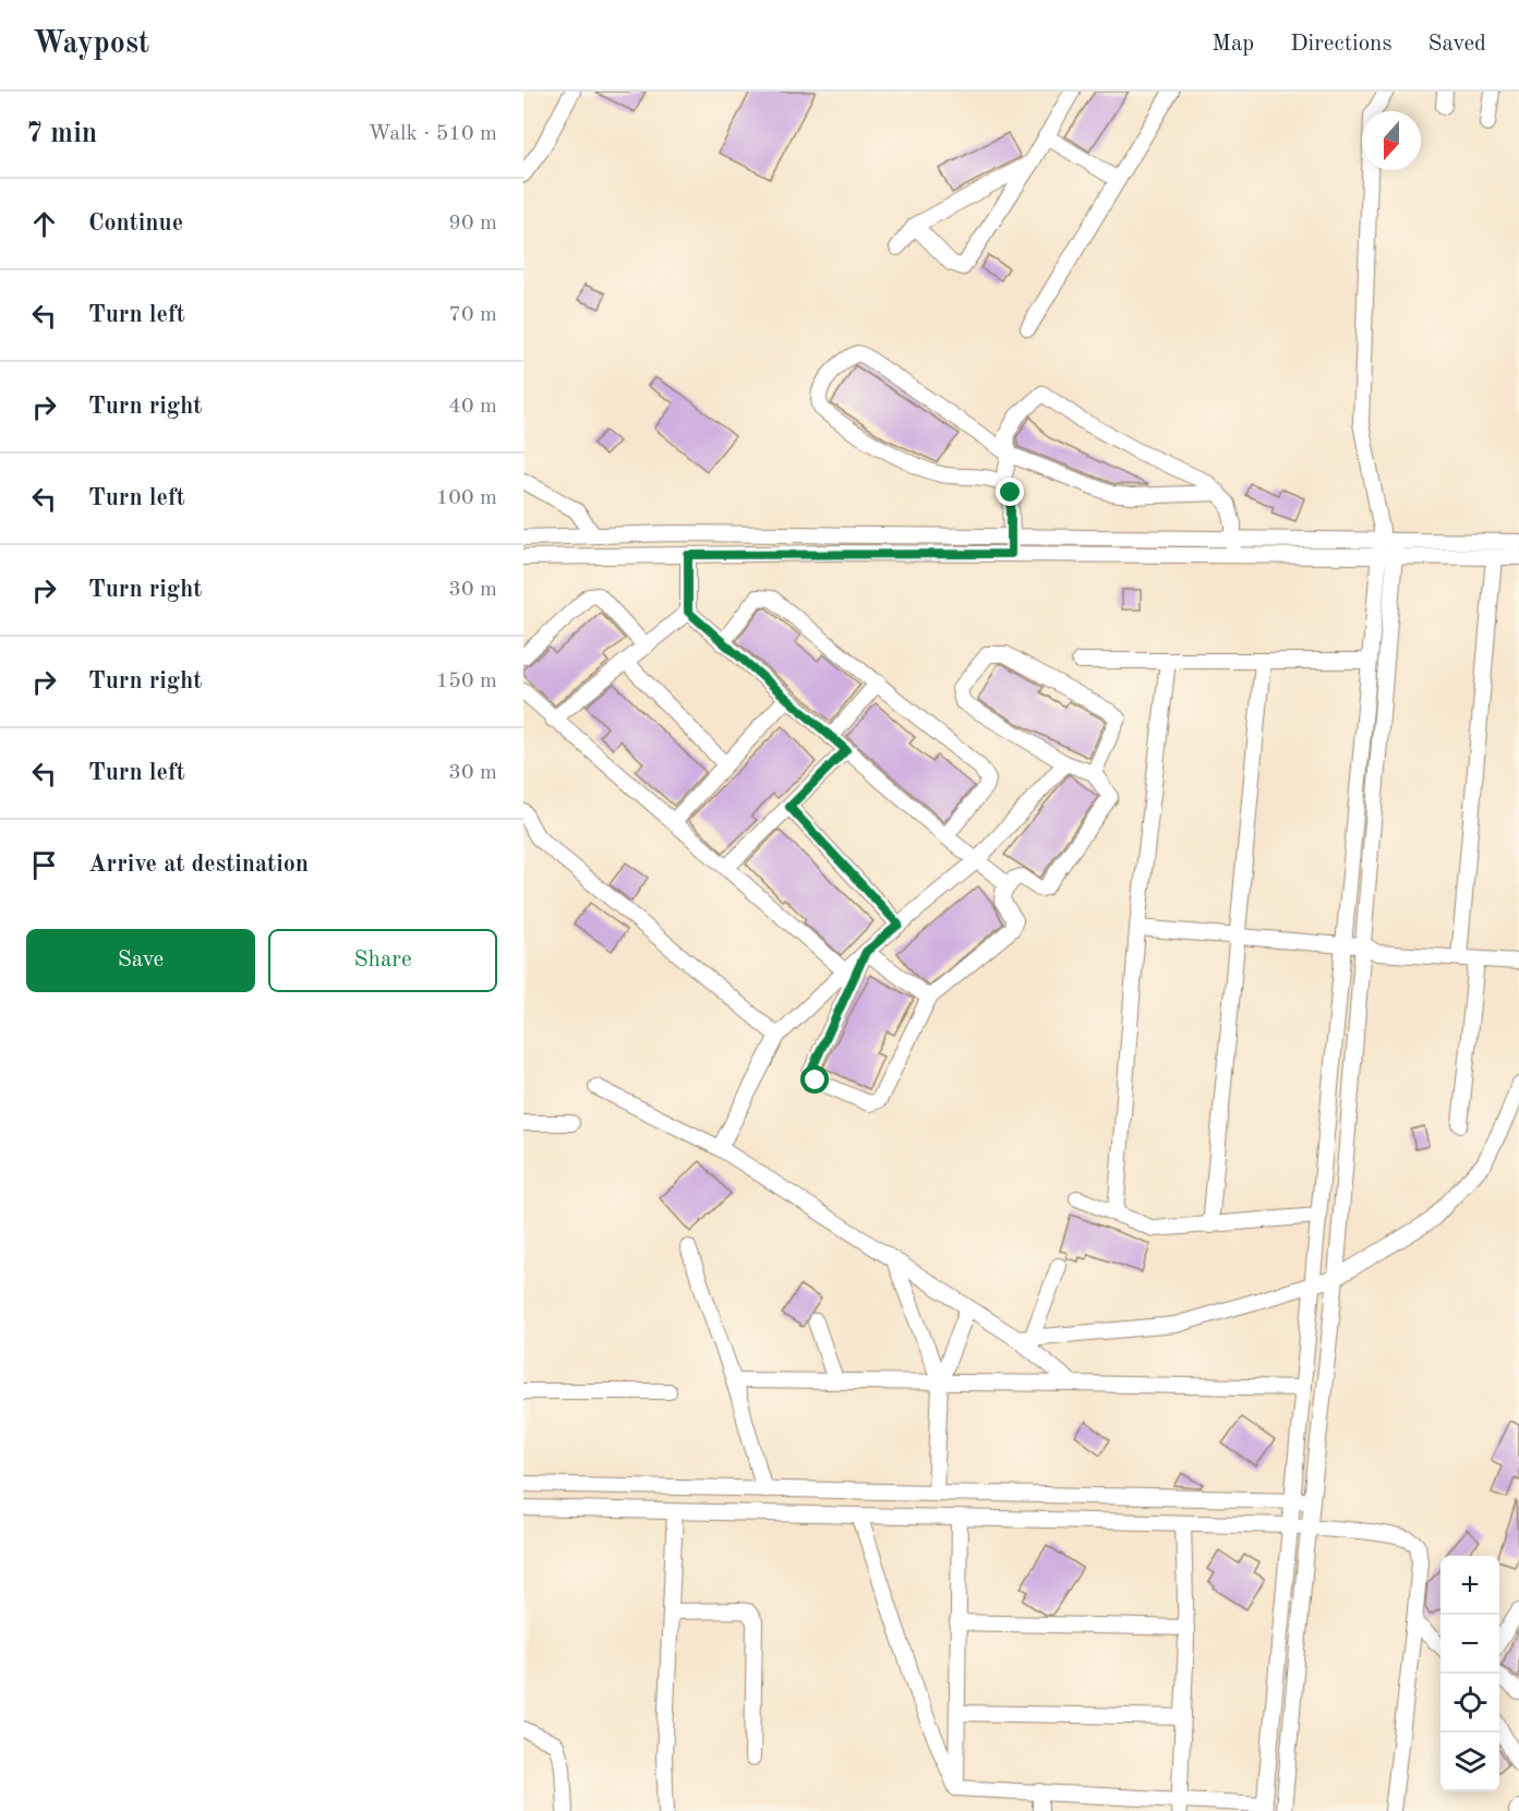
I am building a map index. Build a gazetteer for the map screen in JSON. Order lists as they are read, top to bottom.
{
  "north": "bottom",
  "page": {
    "header": "Waypost",
    "nav": ["Map", "Directions", "Saved"],
    "heading": ["7 min", "Walk · 510 m"],
    "list": [
      ["Continue", "90 m"],
      ["Turn left", "70 m"],
      ["Turn right", "40 m"],
      ["Turn left", "100 m"],
      ["Turn right", "30 m"],
      ["Turn right", "150 m"],
      ["Turn left", "30 m"],
      "Arrive at destination"
    ],
    "buttons": ["Save", "Share"],
    "map_buttons": ["+", "−"]
  }
}
